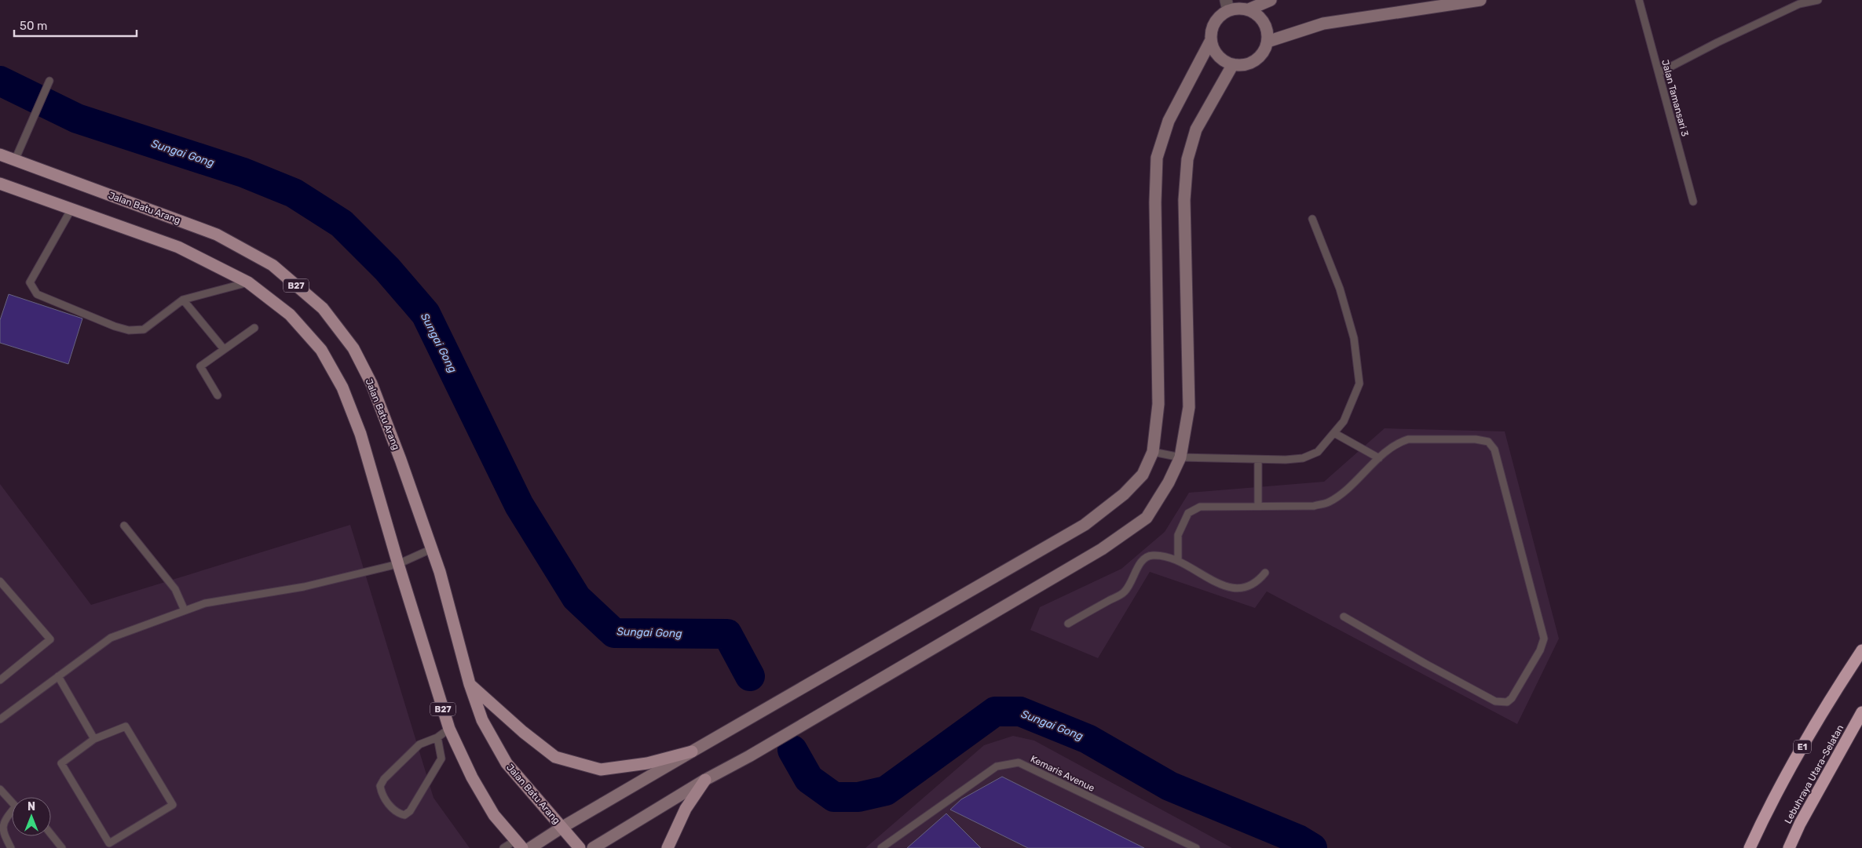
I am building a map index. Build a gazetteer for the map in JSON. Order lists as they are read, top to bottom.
{
  "streets": {
    "highway": ["E1", "Lebuhraya Utara–Selatan"],
    "main road": ["Jalan Batu Arang", "B27"],
    "lane": ["Jalan Tamansari 3", "Kemaris Avenue"]
  },
  "water": ["Sungai Gong"],
  "scale_bar": "50 m",
  "north": "top"
}
